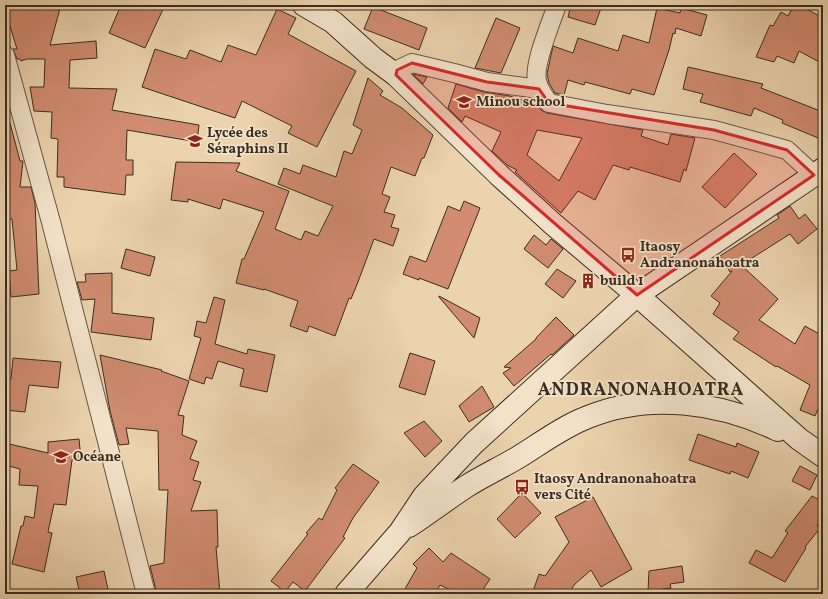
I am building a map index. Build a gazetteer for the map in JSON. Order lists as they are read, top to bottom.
{
  "districts": ["ANDRANONAHOATRA"],
  "places": {
    "school or university": ["Minou school", "Lycée des Séraphins II", "Océane"],
    "bus stop": ["Itaosy Andranonahoatra", "Itaosy Andranonahoatra vers Cité"],
    "building": ["build 1"]
  }
}
